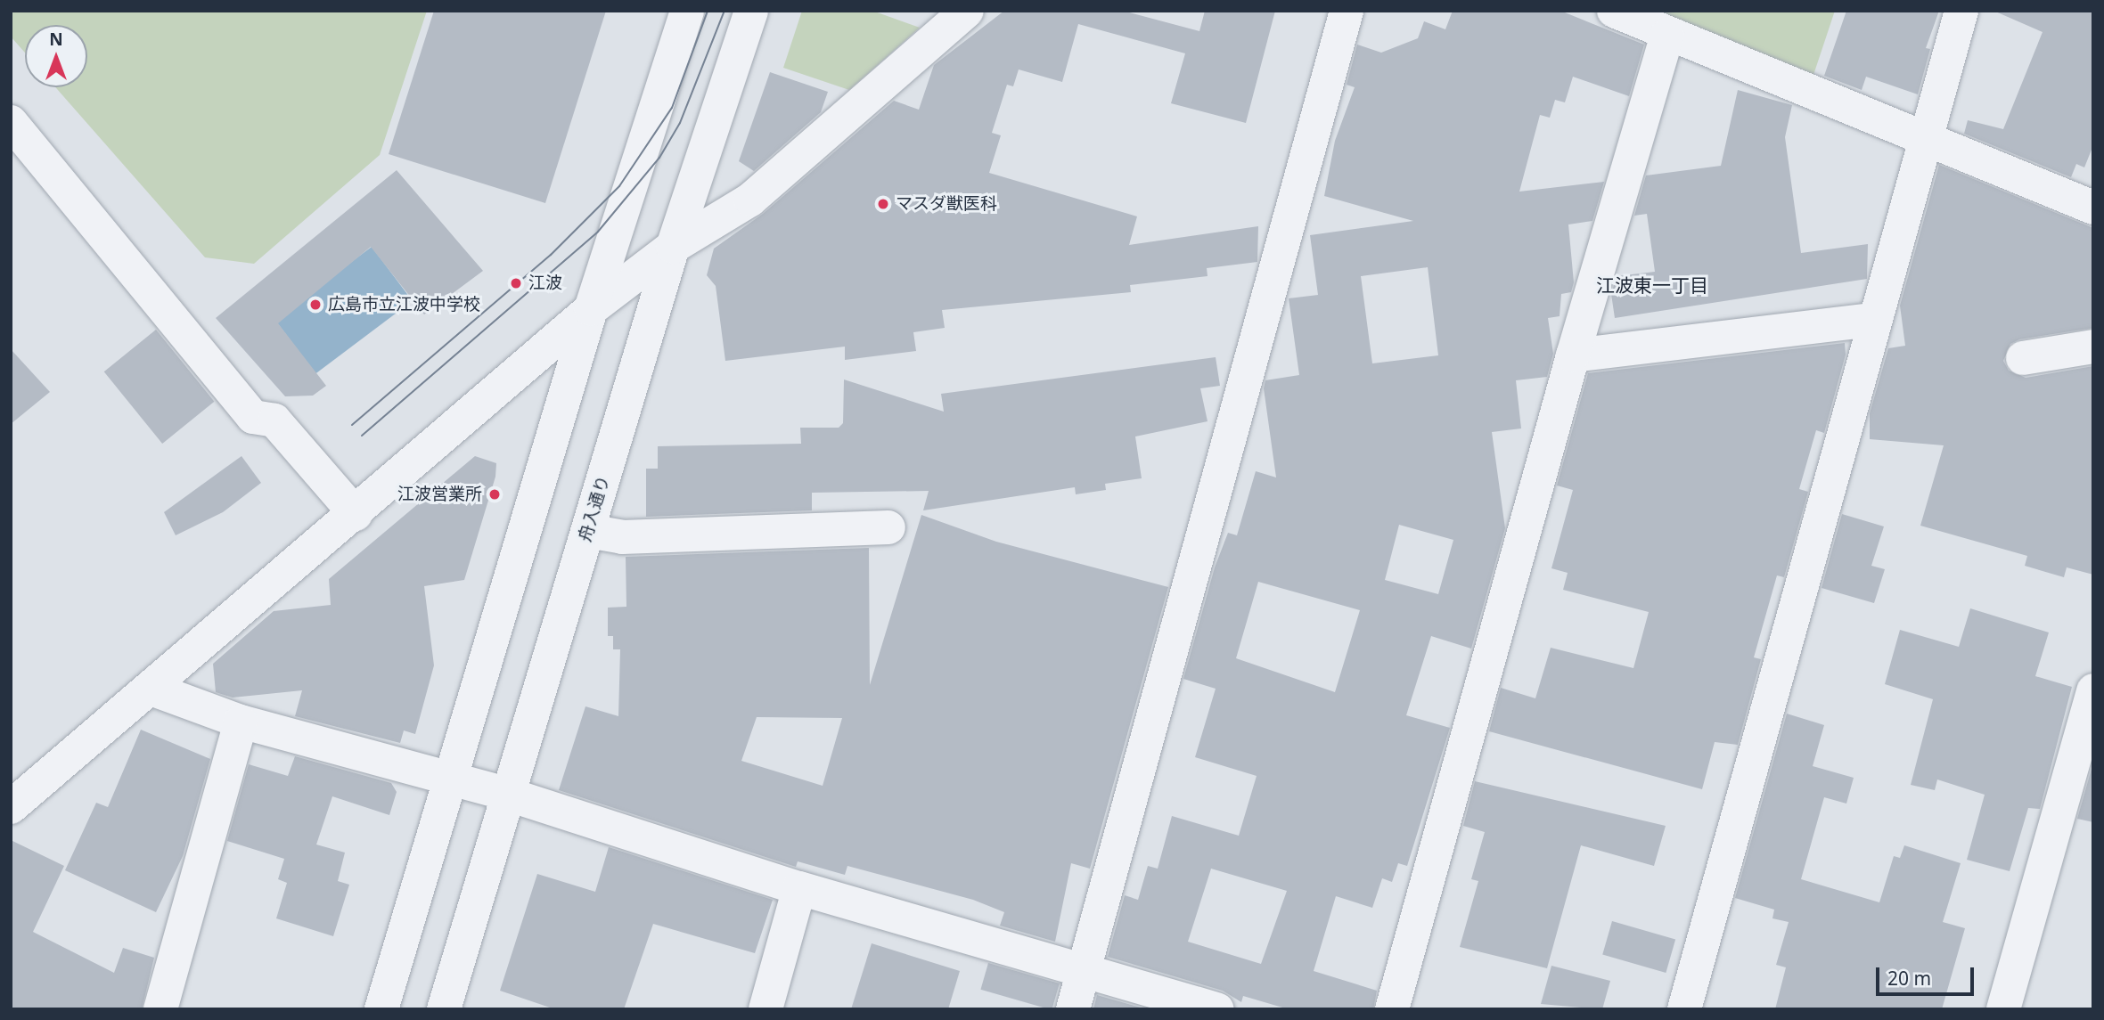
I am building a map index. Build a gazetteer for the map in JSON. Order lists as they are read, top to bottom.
{
  "streets": {
    "street": ["舟入通り"]
  },
  "districts": ["江波東一丁目"],
  "places": [
    "マスダ獣医科",
    "江波",
    "広島市立江波中学校",
    "江波営業所"
  ],
  "scale_bar": "20 m",
  "north": "top"
}
